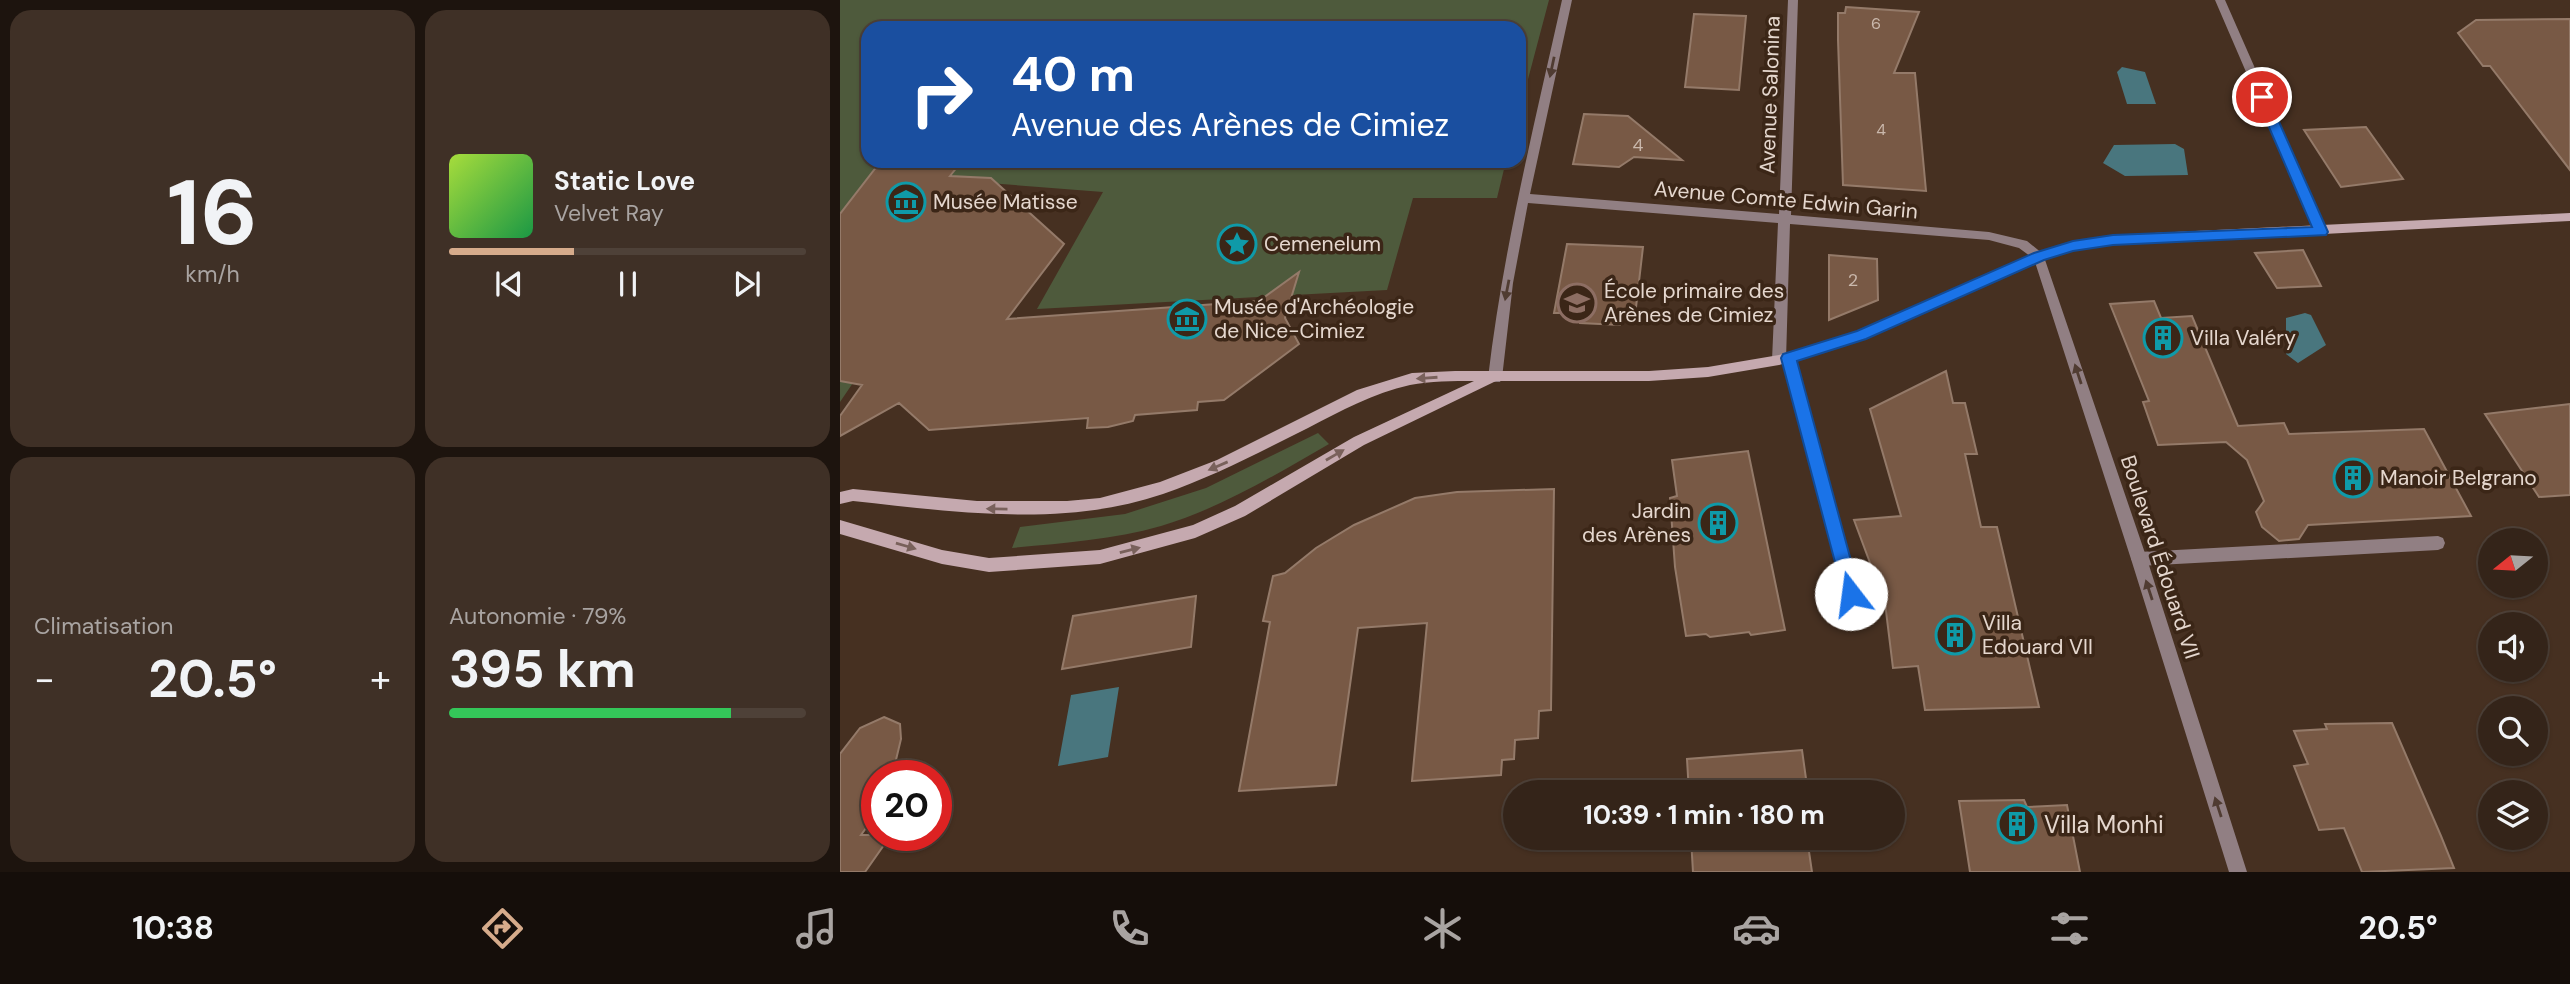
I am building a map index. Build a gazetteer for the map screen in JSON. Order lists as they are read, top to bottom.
{
  "streets": {
    "street": ["Avenue Salonina", "Avenue Comte Edwin Garin", "Boulevard Édouard VII"]
  },
  "crossings": [
    ["Avenue Salonina", "Avenue Comte Edwin Garin"],
    ["Avenue Comte Edwin Garin", "Boulevard Édouard VII"]
  ],
  "one_way": ["Boulevard Édouard VII"],
  "places": {
    "museum": ["Musée Matisse", "Musée d'Archéologie de Nice-Cimiez"],
    "place": ["Cemenelum"],
    "school or university": ["École primaire des Arènes de Cimiez"],
    "building": [
      "Villa Valéry",
      "Manoir Belgrano",
      "Jardin des Arènes",
      "Villa Edouard VII",
      "Villa Monhi"
    ]
  },
  "house_numbers": [
    "6",
    "4",
    "4",
    "2"
  ],
  "north": "left",
  "page": {
    "tile": [
      ["16", "km/h"],
      "Climatisation",
      ["Autonomie · 79%", "395 km"]
    ],
    "turn": ["40 m", "Avenue des Arènes de Cimiez"],
    "song": ["Static Love", "Velvet Ray"],
    "heat": ["−", "20.5°", "+"],
    "limit": "20",
    "trip": "10:39 · 1 min · 180 m",
    "tabs": ["10:38", "20.5°"]
  }
}
